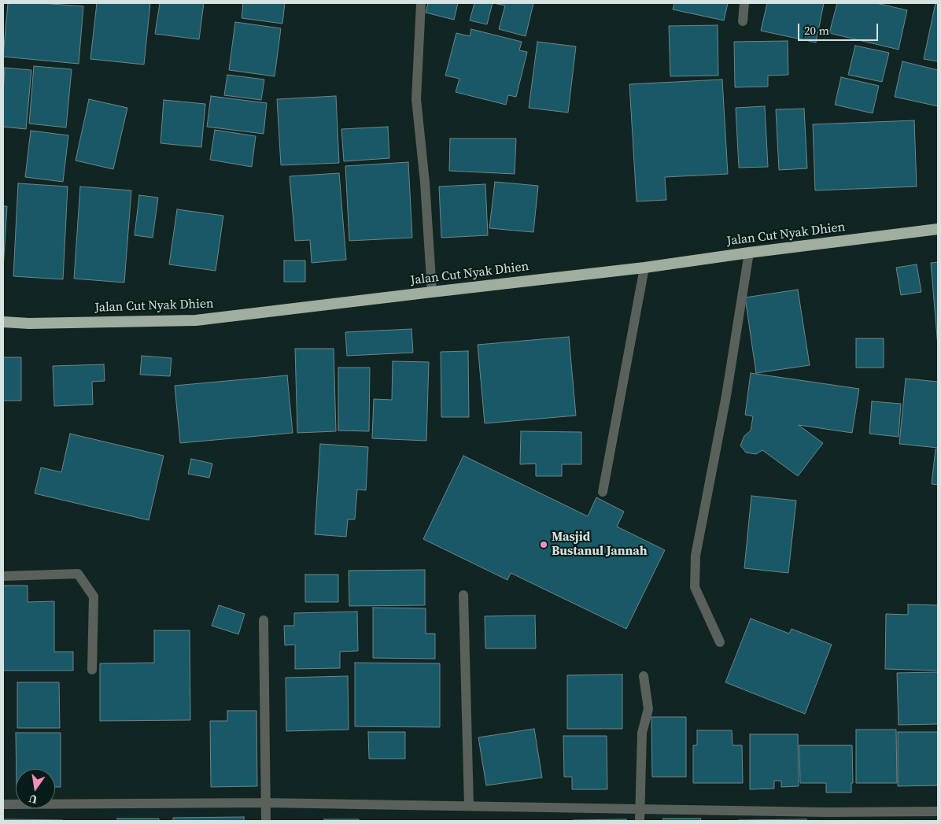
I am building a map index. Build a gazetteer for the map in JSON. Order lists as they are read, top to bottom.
{
  "streets": {
    "highway": ["Jalan Cut Nyak Dhien"]
  },
  "places": ["Masjid Bustanul Jannah"],
  "scale_bar": "20 m",
  "north": "bottom"
}
